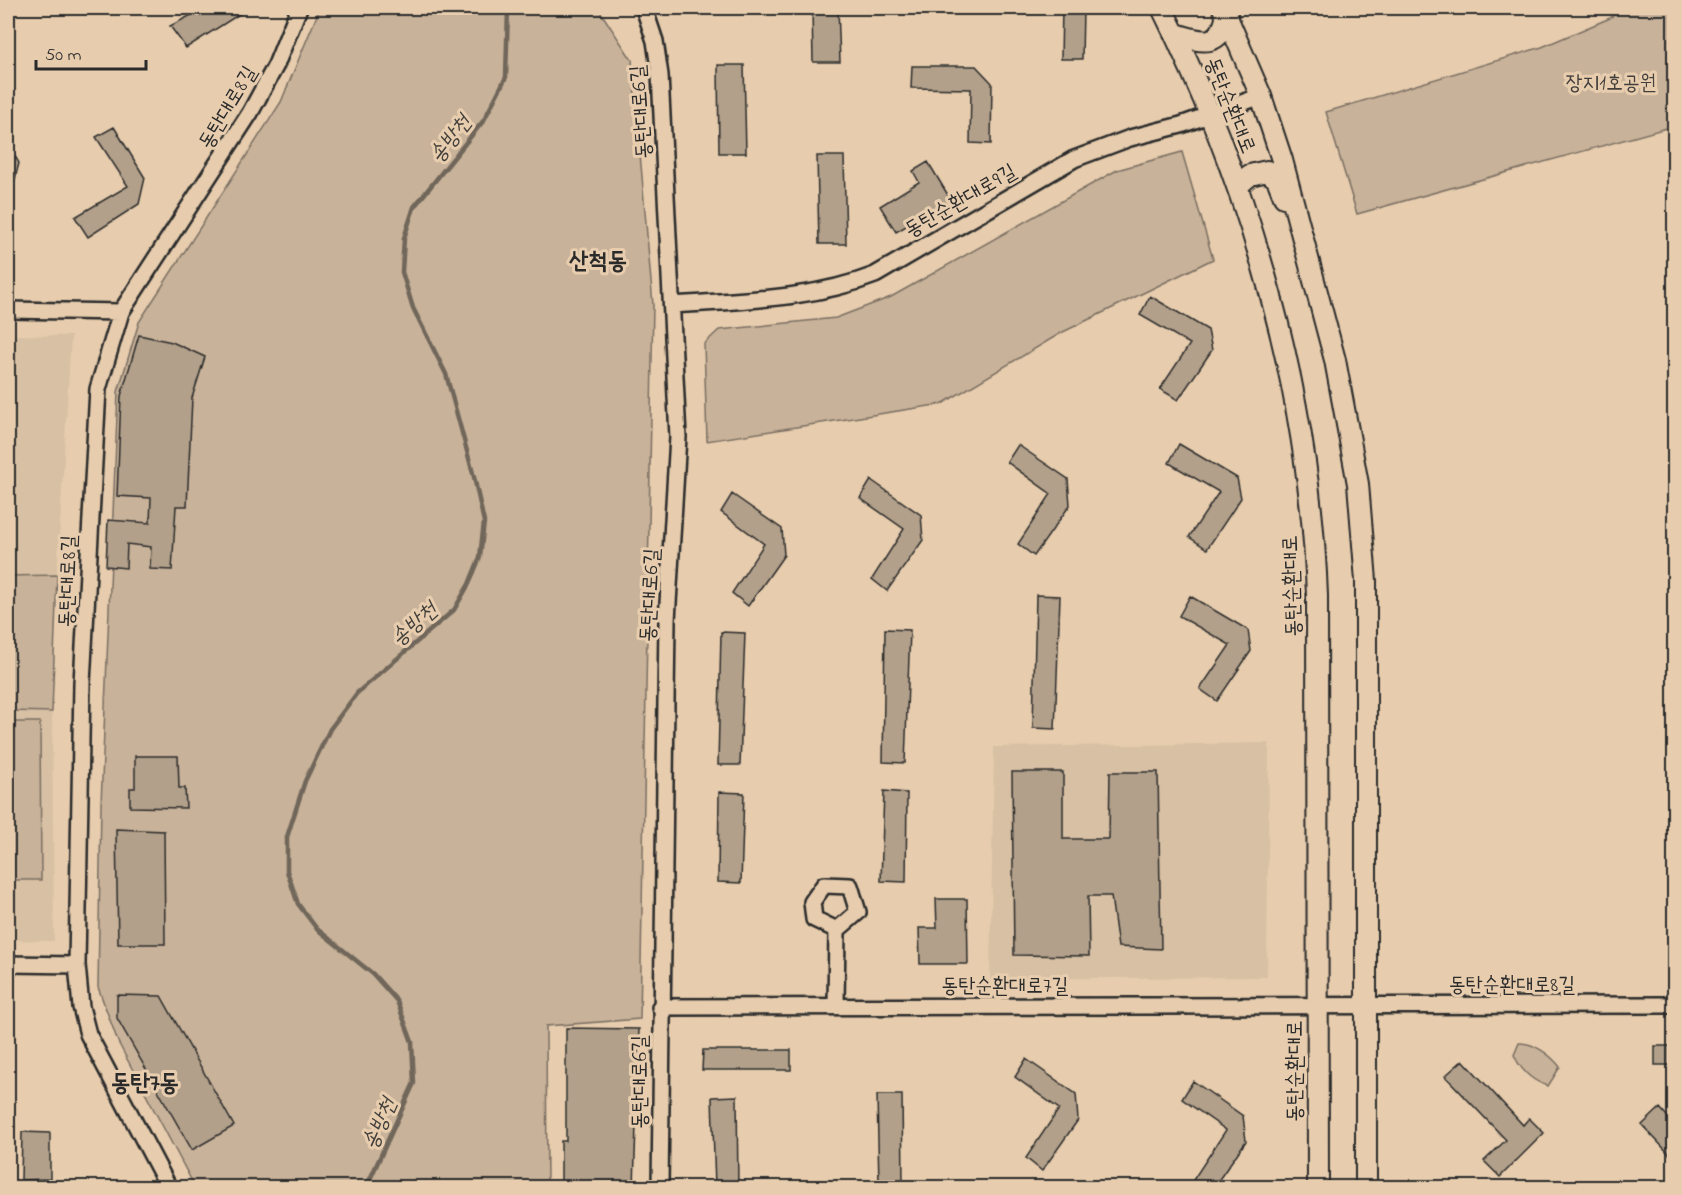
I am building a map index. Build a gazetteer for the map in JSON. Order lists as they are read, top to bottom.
{
  "streets": {
    "main road": ["동탄순환대로"],
    "street": [
      "동탄대로8길",
      "동탄대로6길",
      "동탄순환대로9길",
      "동탄순환대로8길",
      "동탄순환대로7길"
    ]
  },
  "crossings": [
    ["동탄순환대로", "동탄순환대로9길"],
    ["동탄순환대로", "동탄순환대로8길"],
    ["동탄순환대로", "동탄순환대로7길"],
    ["동탄대로6길", "동탄순환대로9길"],
    ["동탄대로6길", "동탄순환대로7길"],
    ["동탄순환대로8길", "동탄순환대로7길"]
  ],
  "districts": ["산척동", "동탄7동"],
  "water": ["송방천"],
  "parks": ["장지1호공원"],
  "scale_bar": "50 m"
}
